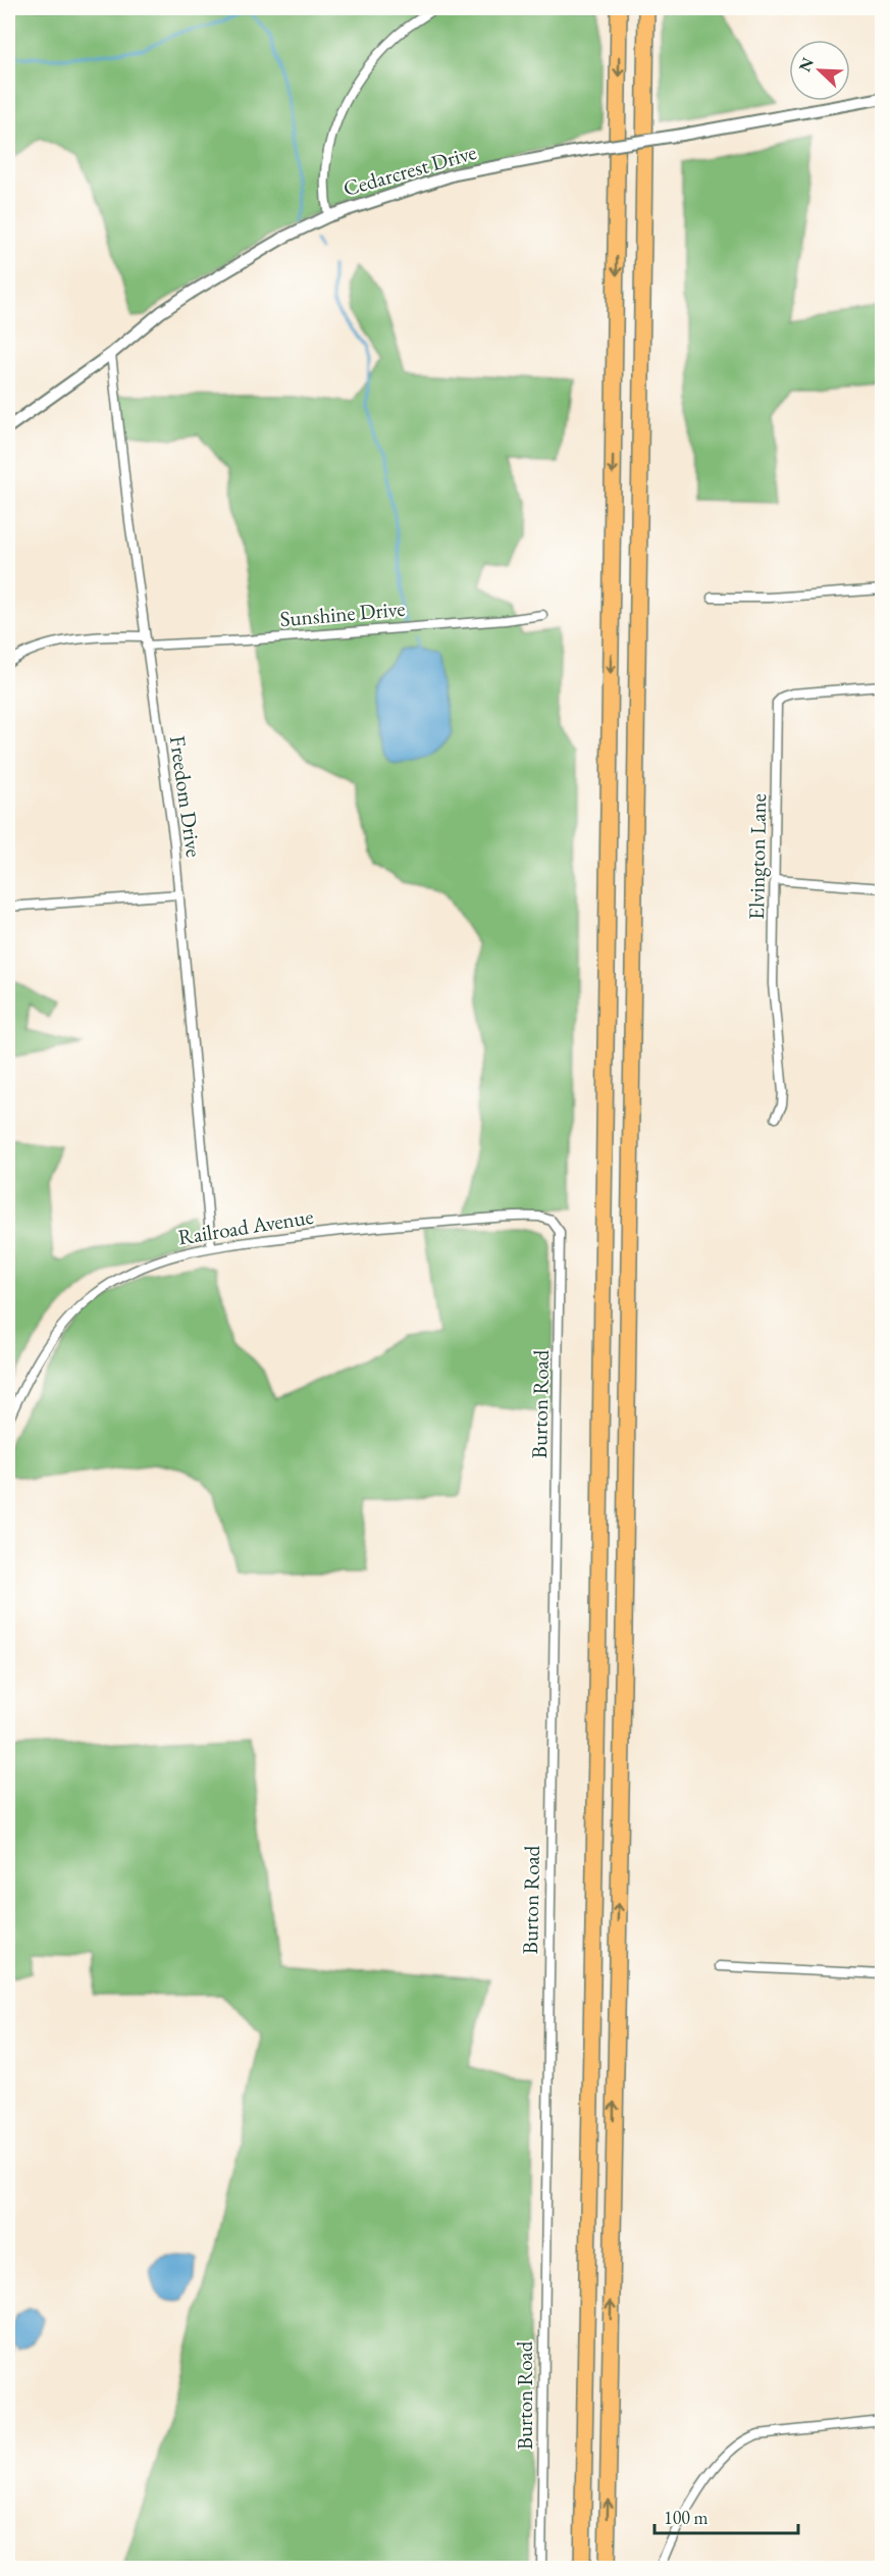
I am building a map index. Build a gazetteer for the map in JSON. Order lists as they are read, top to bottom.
{
  "streets": {
    "street": [
      "Cedarcrest Drive",
      "Sunshine Drive",
      "Freedom Drive",
      "Elvington Lane",
      "Railroad Avenue",
      "Burton Road"
    ]
  },
  "crossings": [
    ["Cedarcrest Drive", "Freedom Drive"],
    ["Sunshine Drive", "Freedom Drive"],
    ["Freedom Drive", "Railroad Avenue"],
    ["Railroad Avenue", "Burton Road"]
  ],
  "scale_bar": "100 m",
  "north": "top left"
}
